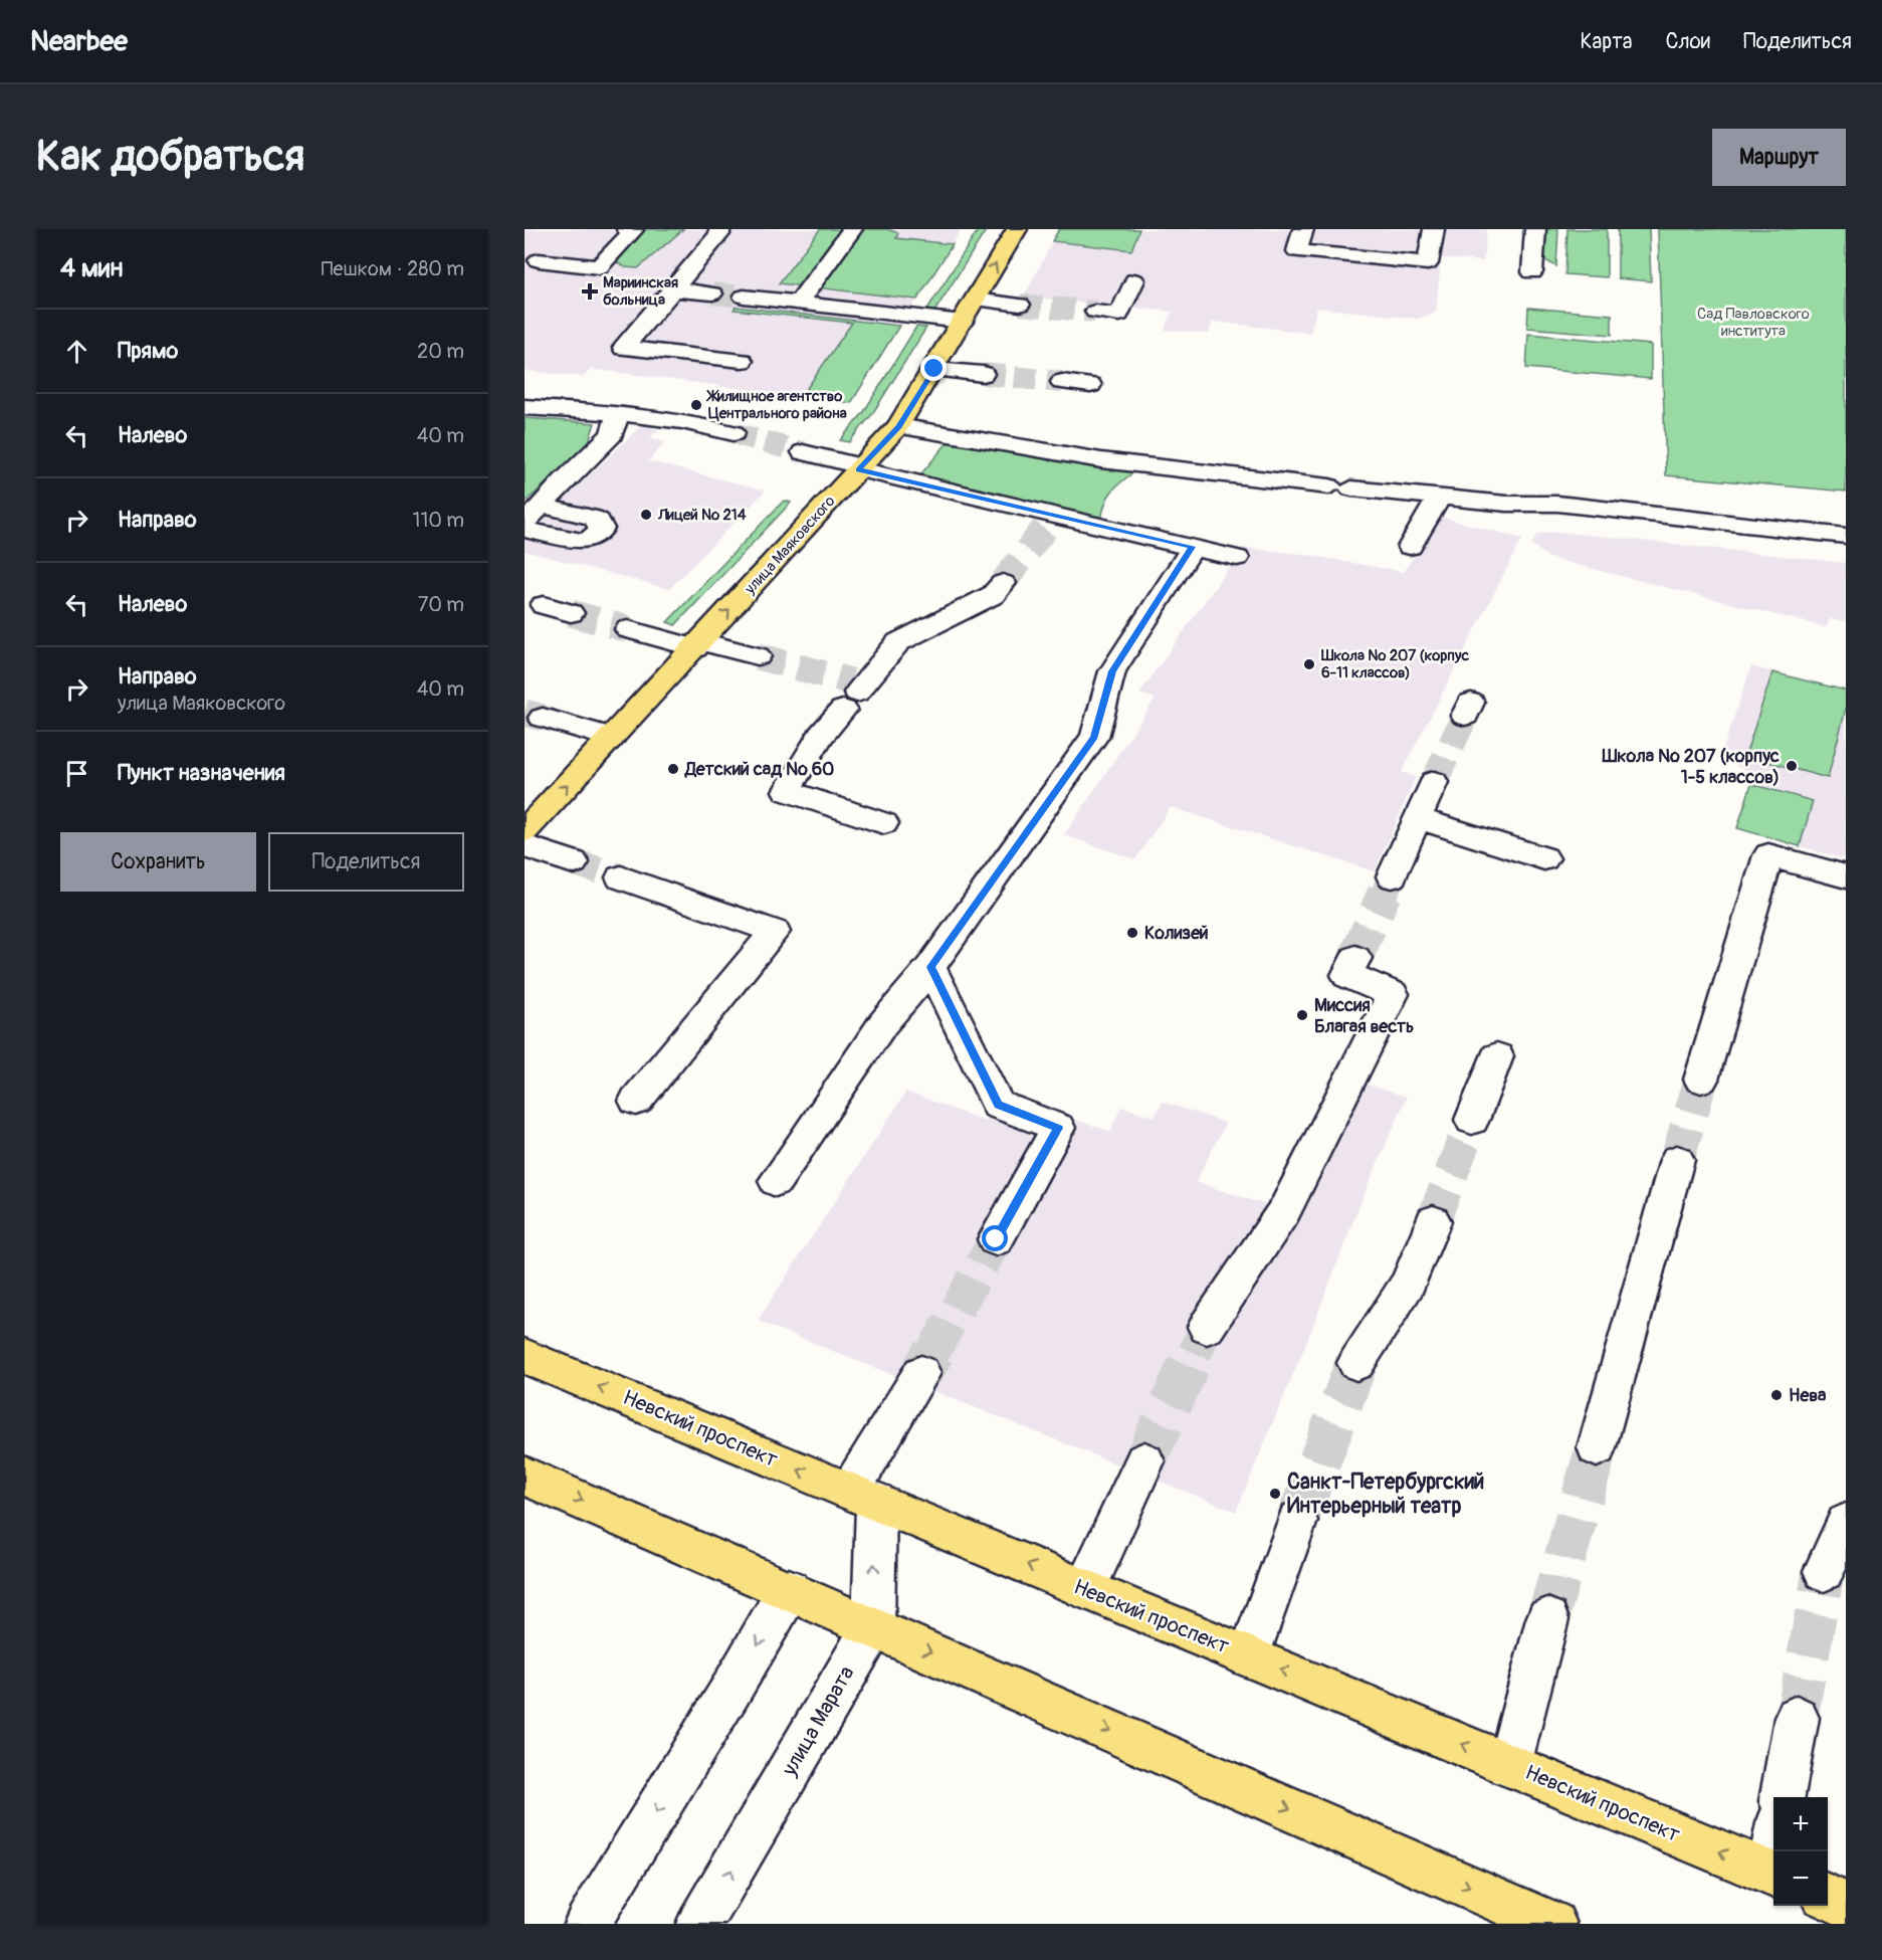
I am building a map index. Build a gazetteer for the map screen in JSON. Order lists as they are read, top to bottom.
{
  "streets": {
    "main road": ["улица Маяковского", "Невский проспект"],
    "street": ["улица Марата"]
  },
  "crossings": [
    ["Невский проспект", "улица Марата"]
  ],
  "one_way": ["улица Маяковского"],
  "parks": ["Сад Павловского института"],
  "places": {
    "health": ["Мариинская больница"],
    "other": [
      "Жилищное агентство Центрального района",
      "Лицей № 214",
      "Школа № 207 (корпус 6-11 классов)",
      "Школа № 207 (корпус 1-5 классов)",
      "Детский сад № 60",
      "Колизей",
      "Миссия Благая весть",
      "Нева",
      "Санкт-Петербургский Интерьерный театр"
    ]
  },
  "page": {
    "header": "Nearbee",
    "nav": ["Карта", "Слои", "Поделиться"],
    "buttons": [
      "Маршрут",
      ["Сохранить", "Поделиться"]
    ],
    "title": "Как добраться",
    "heading": ["4 мин", "Пешком · 280 m"],
    "list": [
      ["Прямо", "20 m"],
      ["Налево", "40 m"],
      ["Направо", "110 m"],
      ["Налево", "70 m"],
      ["Направо", "улица Маяковского", "40 m"],
      "Пункт назначения"
    ],
    "map_buttons": ["+", "−"]
  }
}
